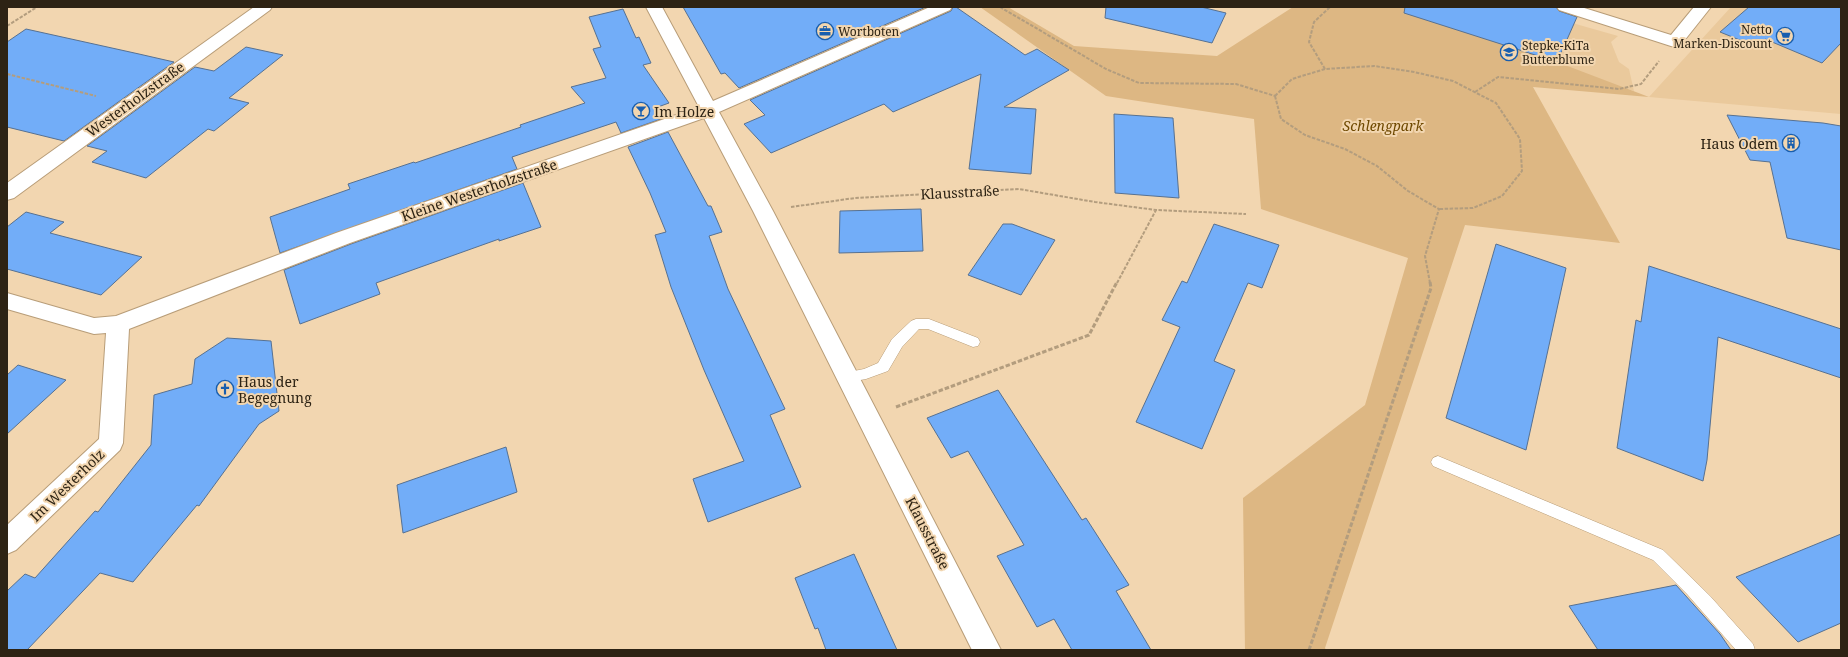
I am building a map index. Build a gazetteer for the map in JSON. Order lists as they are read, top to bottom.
{
  "streets": {
    "street": [
      "Westerholzstraße",
      "Kleine Westerholzstraße",
      "Klausstraße",
      "Im Westerholz"
    ]
  },
  "crossings": [
    ["Kleine Westerholzstraße", "Klausstraße"],
    ["Kleine Westerholzstraße", "Im Westerholz"]
  ],
  "parks": ["Schlengpark"],
  "places": {
    "office": ["Wortboten"],
    "supermarket": ["Netto Marken-Discount"],
    "school or university": ["Stepke-KiTa Butterblume"],
    "bar": ["Im Holze"],
    "building": ["Haus Odem"],
    "church": ["Haus der Begegnung"]
  }
}
